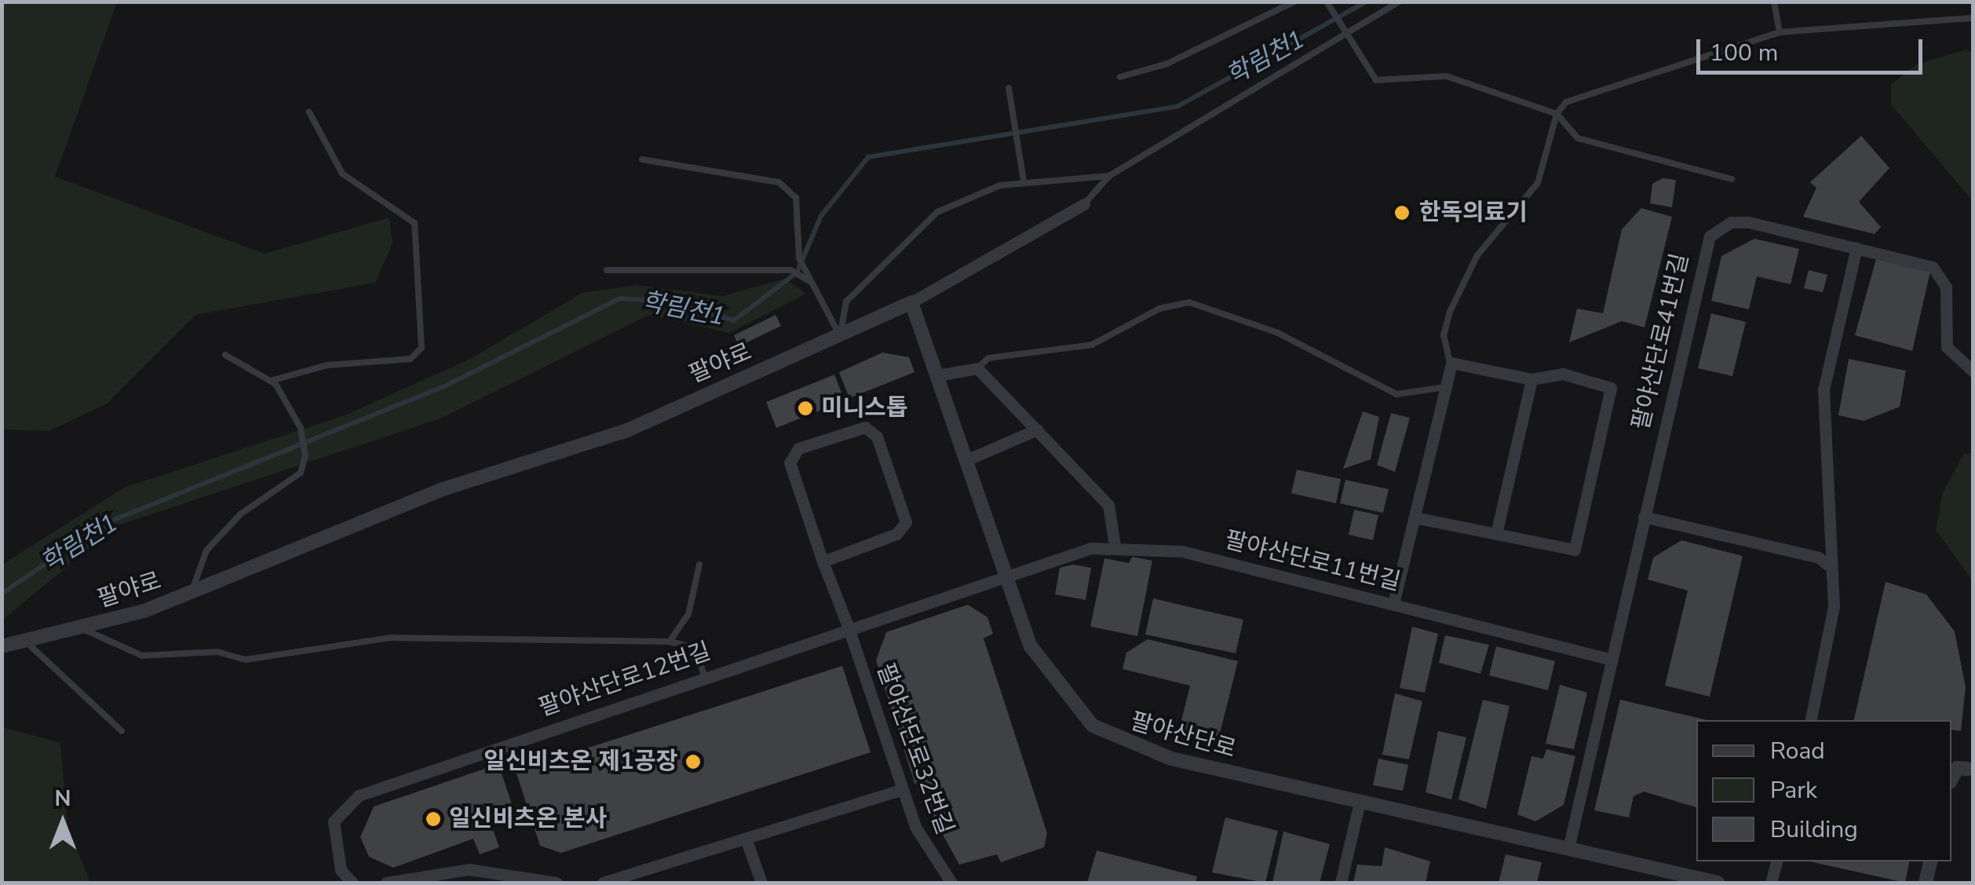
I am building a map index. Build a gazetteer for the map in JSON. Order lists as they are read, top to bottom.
{
  "streets": {
    "street": [
      "팔야산단로41번길",
      "팔야로",
      "팔야산단로11번길",
      "팔야산단로12번길",
      "팔야산단로",
      "팔야산단로32번길"
    ]
  },
  "crossings": [
    ["팔야산단로41번길", "팔야산단로11번길"],
    ["팔야산단로41번길", "팔야산단로"],
    ["팔야로", "팔야산단로"],
    ["팔야산단로11번길", "팔야산단로12번길"],
    ["팔야산단로11번길", "팔야산단로"],
    ["팔야산단로12번길", "팔야산단로"],
    ["팔야산단로12번길", "팔야산단로32번길"]
  ],
  "water": ["학림천1"],
  "places": [
    "한독의료기",
    "미니스톱",
    "일신비츠온 제1공장",
    "일신비츠온 본사"
  ],
  "legend": ["Road", "Park", "Building"],
  "scale_bar": "100 m",
  "north": "top"
}
